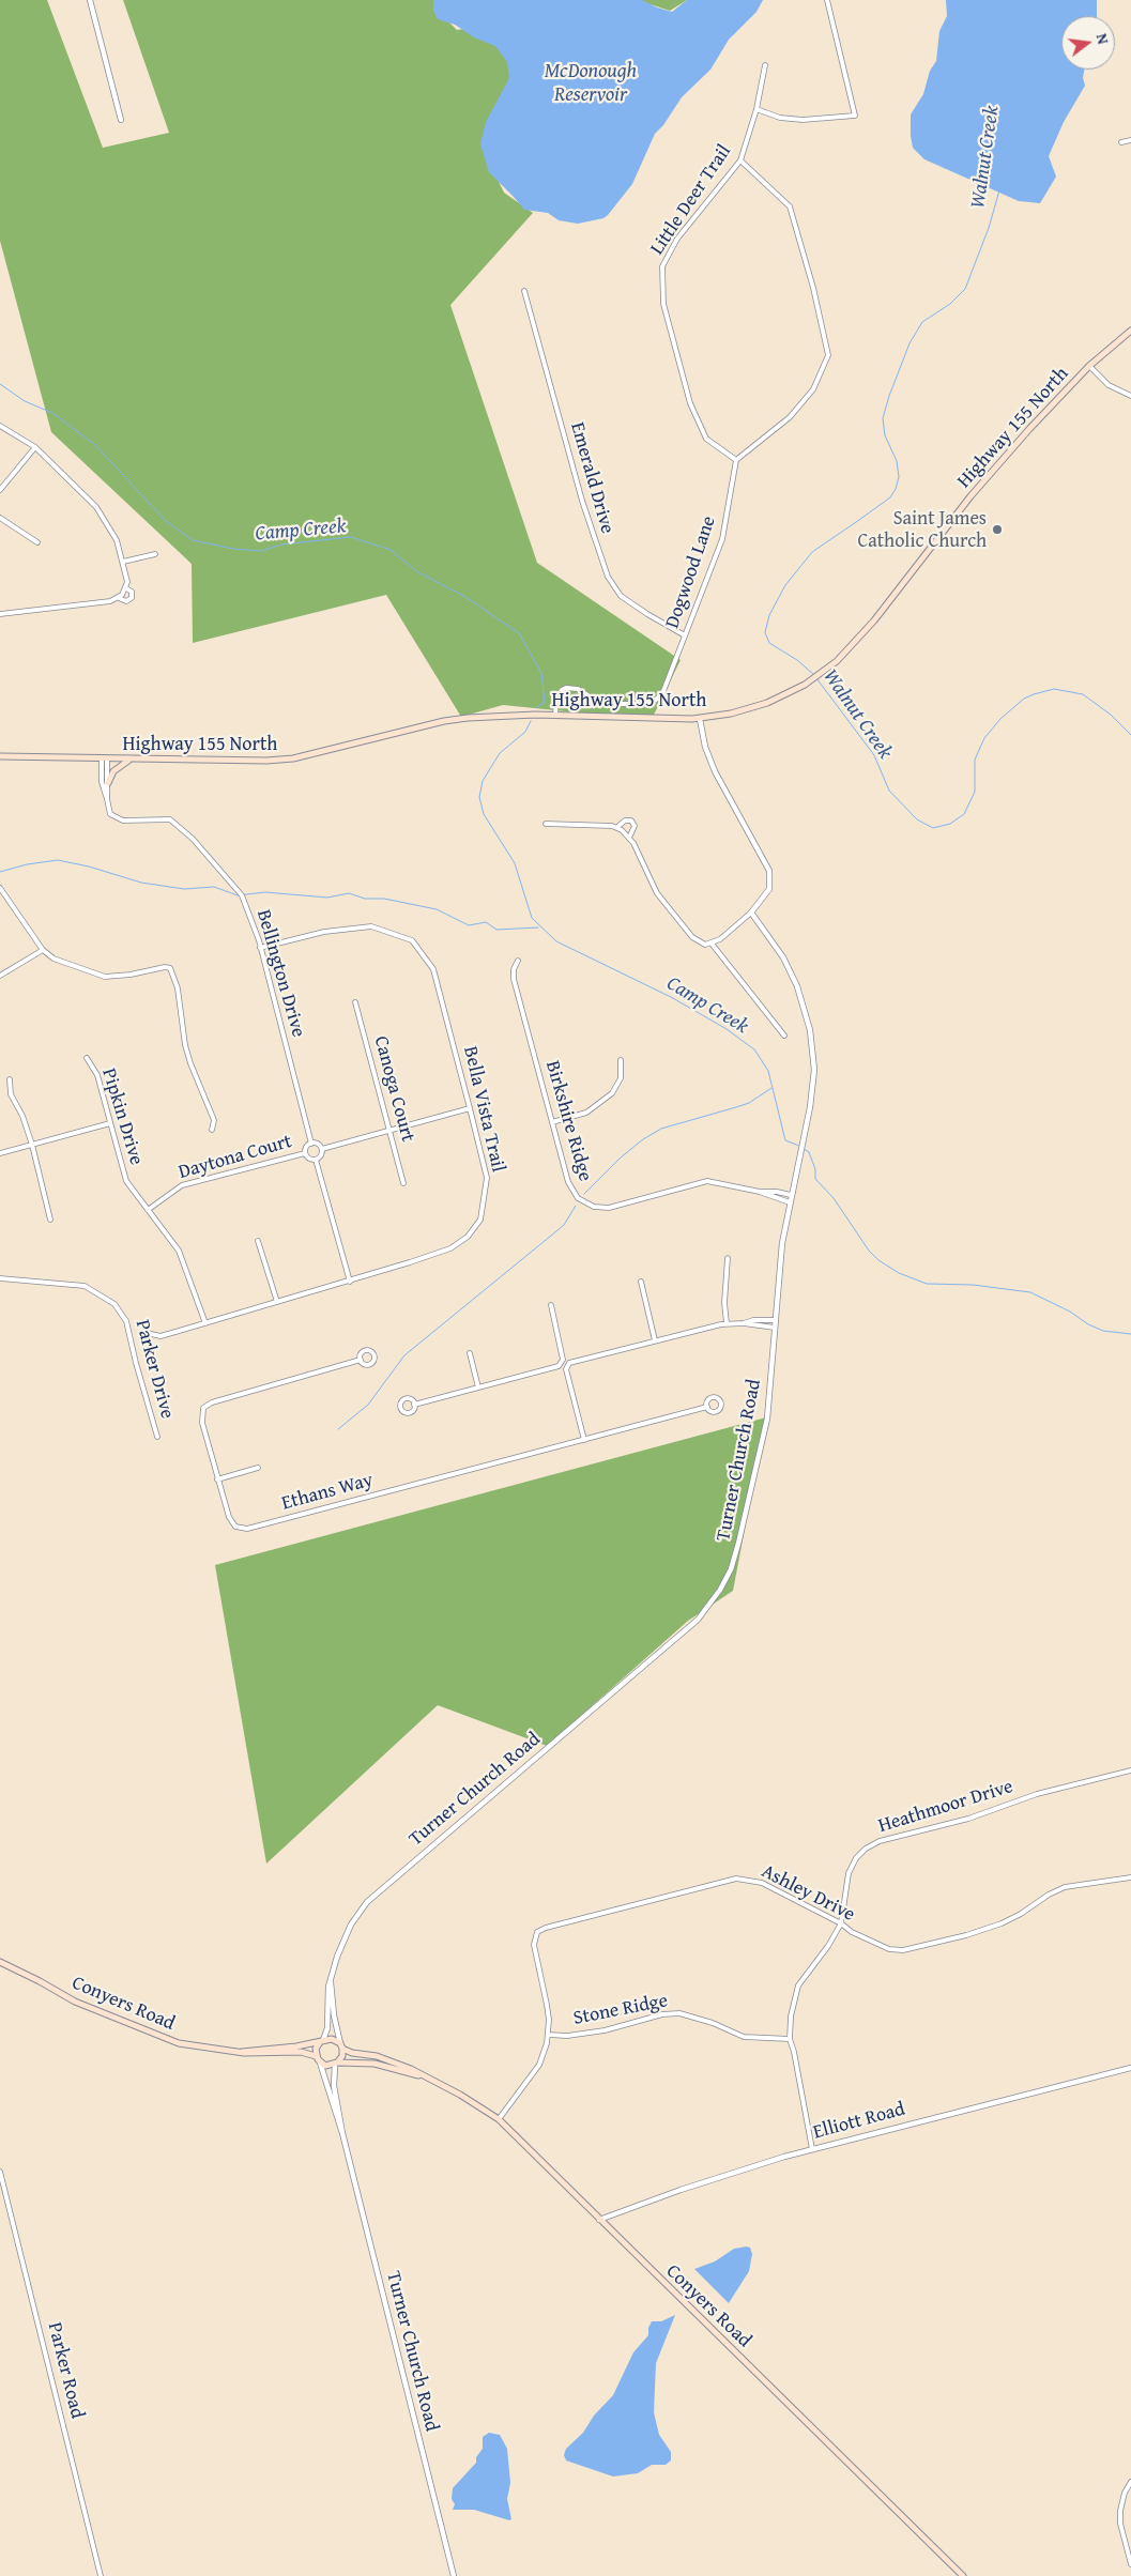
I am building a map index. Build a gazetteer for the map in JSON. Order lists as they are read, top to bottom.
{
  "streets": {
    "main road": ["Highway 155 North", "Conyers Road"],
    "street": [
      "Little Deer Trail",
      "Emerald Drive",
      "Dogwood Lane",
      "Bellington Drive",
      "Canoga Court",
      "Bella Vista Trail",
      "Pipkin Drive",
      "Birkshire Ridge",
      "Daytona Court",
      "Parker Drive",
      "Turner Church Road",
      "Ethans Way",
      "Heathmoor Drive",
      "Ashley Drive",
      "Stone Ridge",
      "Elliott Road",
      "Parker Road"
    ]
  },
  "crossings": [
    ["Little Deer Trail", "Dogwood Lane"],
    ["Highway 155 North", "Dogwood Lane"],
    ["Highway 155 North", "Bellington Drive"],
    ["Emerald Drive", "Dogwood Lane"],
    ["Bellington Drive", "Bella Vista Trail"],
    ["Bellington Drive", "Daytona Court"],
    ["Canoga Court", "Daytona Court"],
    ["Bella Vista Trail", "Pipkin Drive"],
    ["Bella Vista Trail", "Daytona Court"],
    ["Pipkin Drive", "Daytona Court"],
    ["Birkshire Ridge", "Turner Church Road"],
    ["Turner Church Road", "Conyers Road"],
    ["Heathmoor Drive", "Ashley Drive"],
    ["Heathmoor Drive", "Stone Ridge"],
    ["Heathmoor Drive", "Elliott Road"],
    ["Ashley Drive", "Conyers Road"],
    ["Ashley Drive", "Stone Ridge"],
    ["Conyers Road", "Elliott Road"]
  ],
  "water": ["McDonough Reservoir", "Walnut Creek", "Camp Creek"],
  "places": ["Saint James Catholic Church"],
  "north": "right"
}
